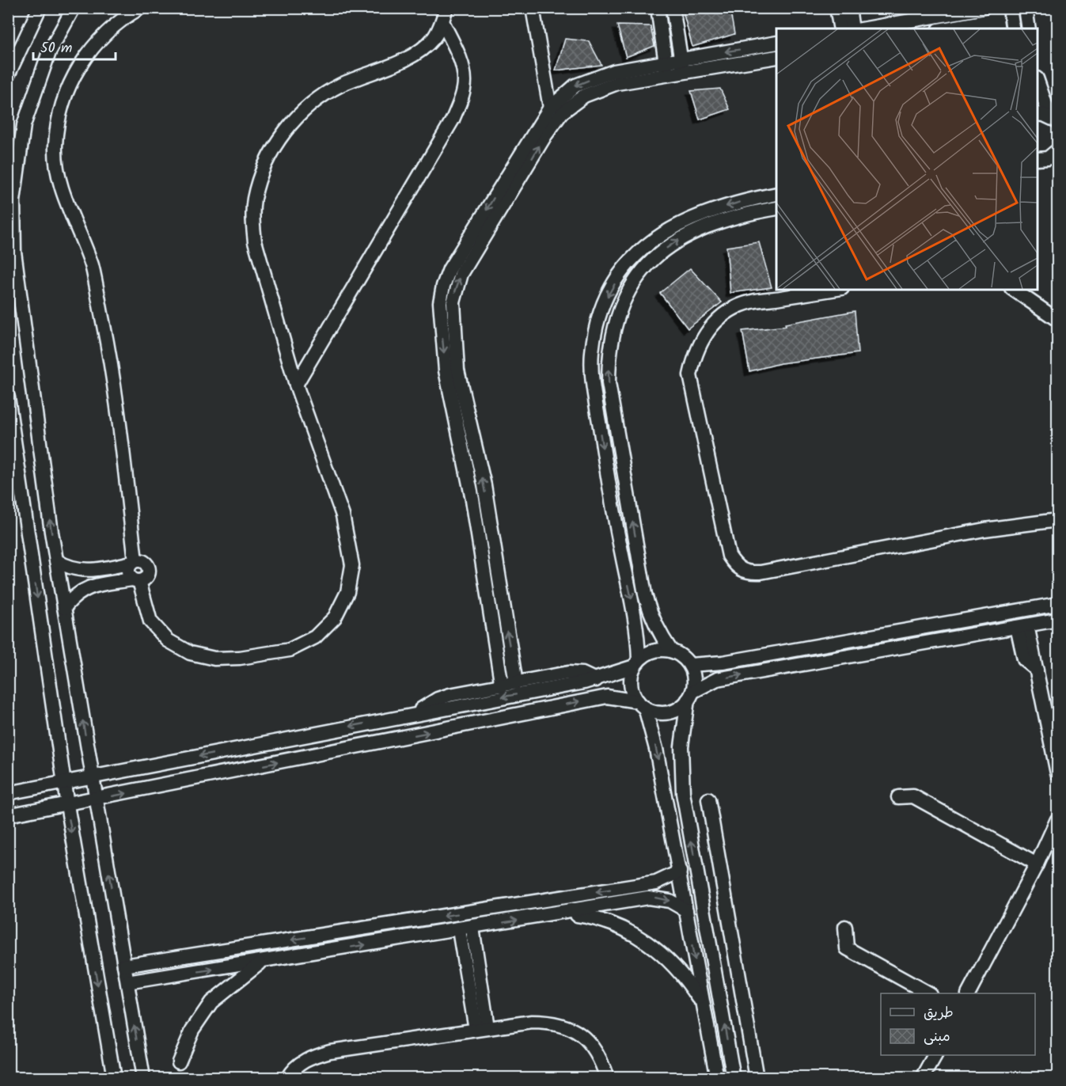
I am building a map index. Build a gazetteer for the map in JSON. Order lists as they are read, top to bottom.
{
  "legend": ["طريق", "مبنى"],
  "scale_bar": "50 m"
}
